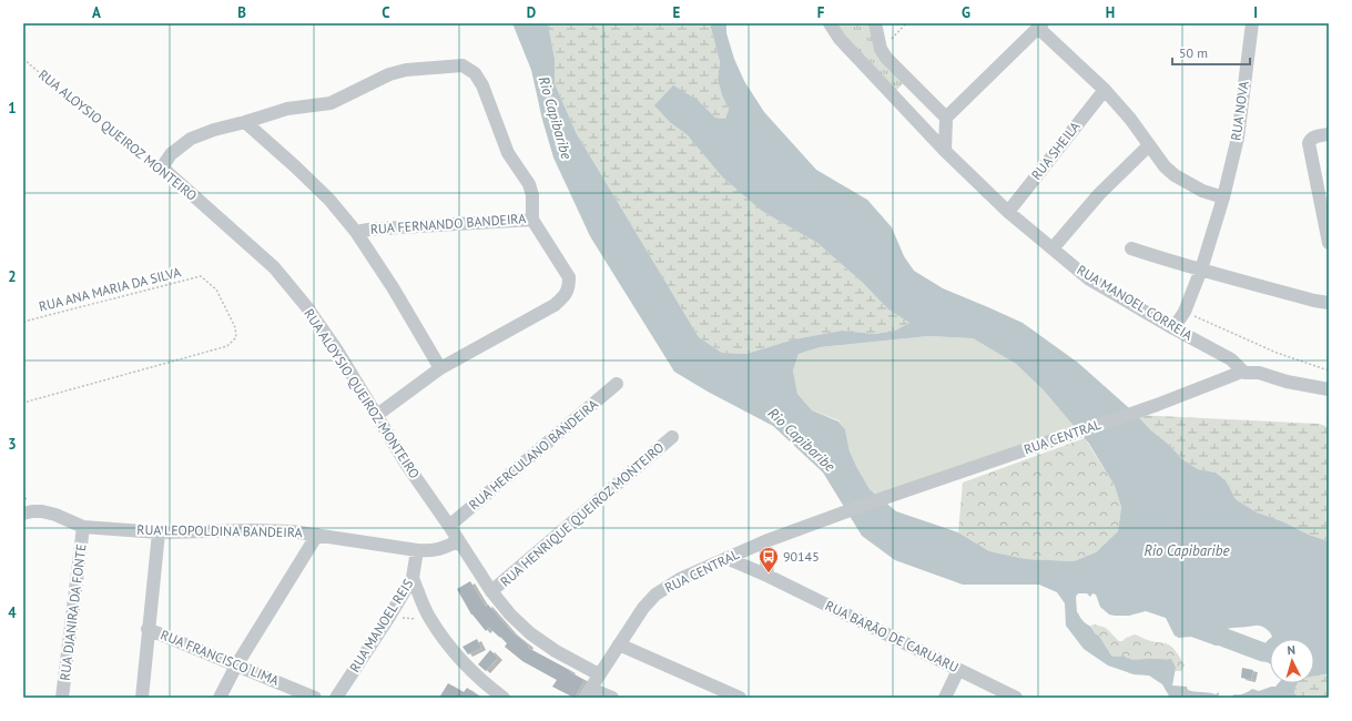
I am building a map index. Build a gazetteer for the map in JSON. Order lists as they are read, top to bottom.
{
  "streets": {
    "street": [
      "RUA NOVA",
      "RUA ALOYSIO QUEIROZ MONTEIRO",
      "RUA SHEILA",
      "RUA FERNANDO BANDEIRA",
      "RUA MANOEL CORREIA",
      "RUA CENTRAL",
      "RUA HERCULANO BANDEIRA",
      "RUA HENRIQUE QUEIROZ MONTEIRO",
      "RUA LEOPOLDINA BANDEIRA",
      "RUA DJANIRA DA FONTE",
      "RUA MANOEL REIS",
      "RUA BARÃO DE CARUARU",
      "RUA FRANCISCO LIMA"
    ],
    "path": ["RUA ANA MARIA DA SILVA"]
  },
  "crossings": [
    ["RUA NOVA", "RUA MANOEL CORREIA"],
    ["RUA ALOYSIO QUEIROZ MONTEIRO", "RUA CENTRAL"],
    ["RUA ALOYSIO QUEIROZ MONTEIRO", "RUA HERCULANO BANDEIRA"],
    ["RUA ALOYSIO QUEIROZ MONTEIRO", "RUA HENRIQUE QUEIROZ MONTEIRO"],
    ["RUA ALOYSIO QUEIROZ MONTEIRO", "RUA LEOPOLDINA BANDEIRA"],
    ["RUA SHEILA", "RUA MANOEL CORREIA"],
    ["RUA MANOEL CORREIA", "RUA CENTRAL"],
    ["RUA CENTRAL", "RUA BARÃO DE CARUARU"],
    ["RUA LEOPOLDINA BANDEIRA", "RUA DJANIRA DA FONTE"],
    ["RUA LEOPOLDINA BANDEIRA", "RUA MANOEL REIS"]
  ],
  "water": ["Rio Capibaribe"],
  "places": {
    "bus stop": ["90145"]
  },
  "scale_bar": "50 m",
  "north": "top",
  "grid": {
    "columns": [
      "A",
      "B",
      "C",
      "D",
      "E",
      "F",
      "G",
      "H",
      "I"
    ],
    "rows": [
      "1",
      "2",
      "3",
      "4"
    ]
  }
}
